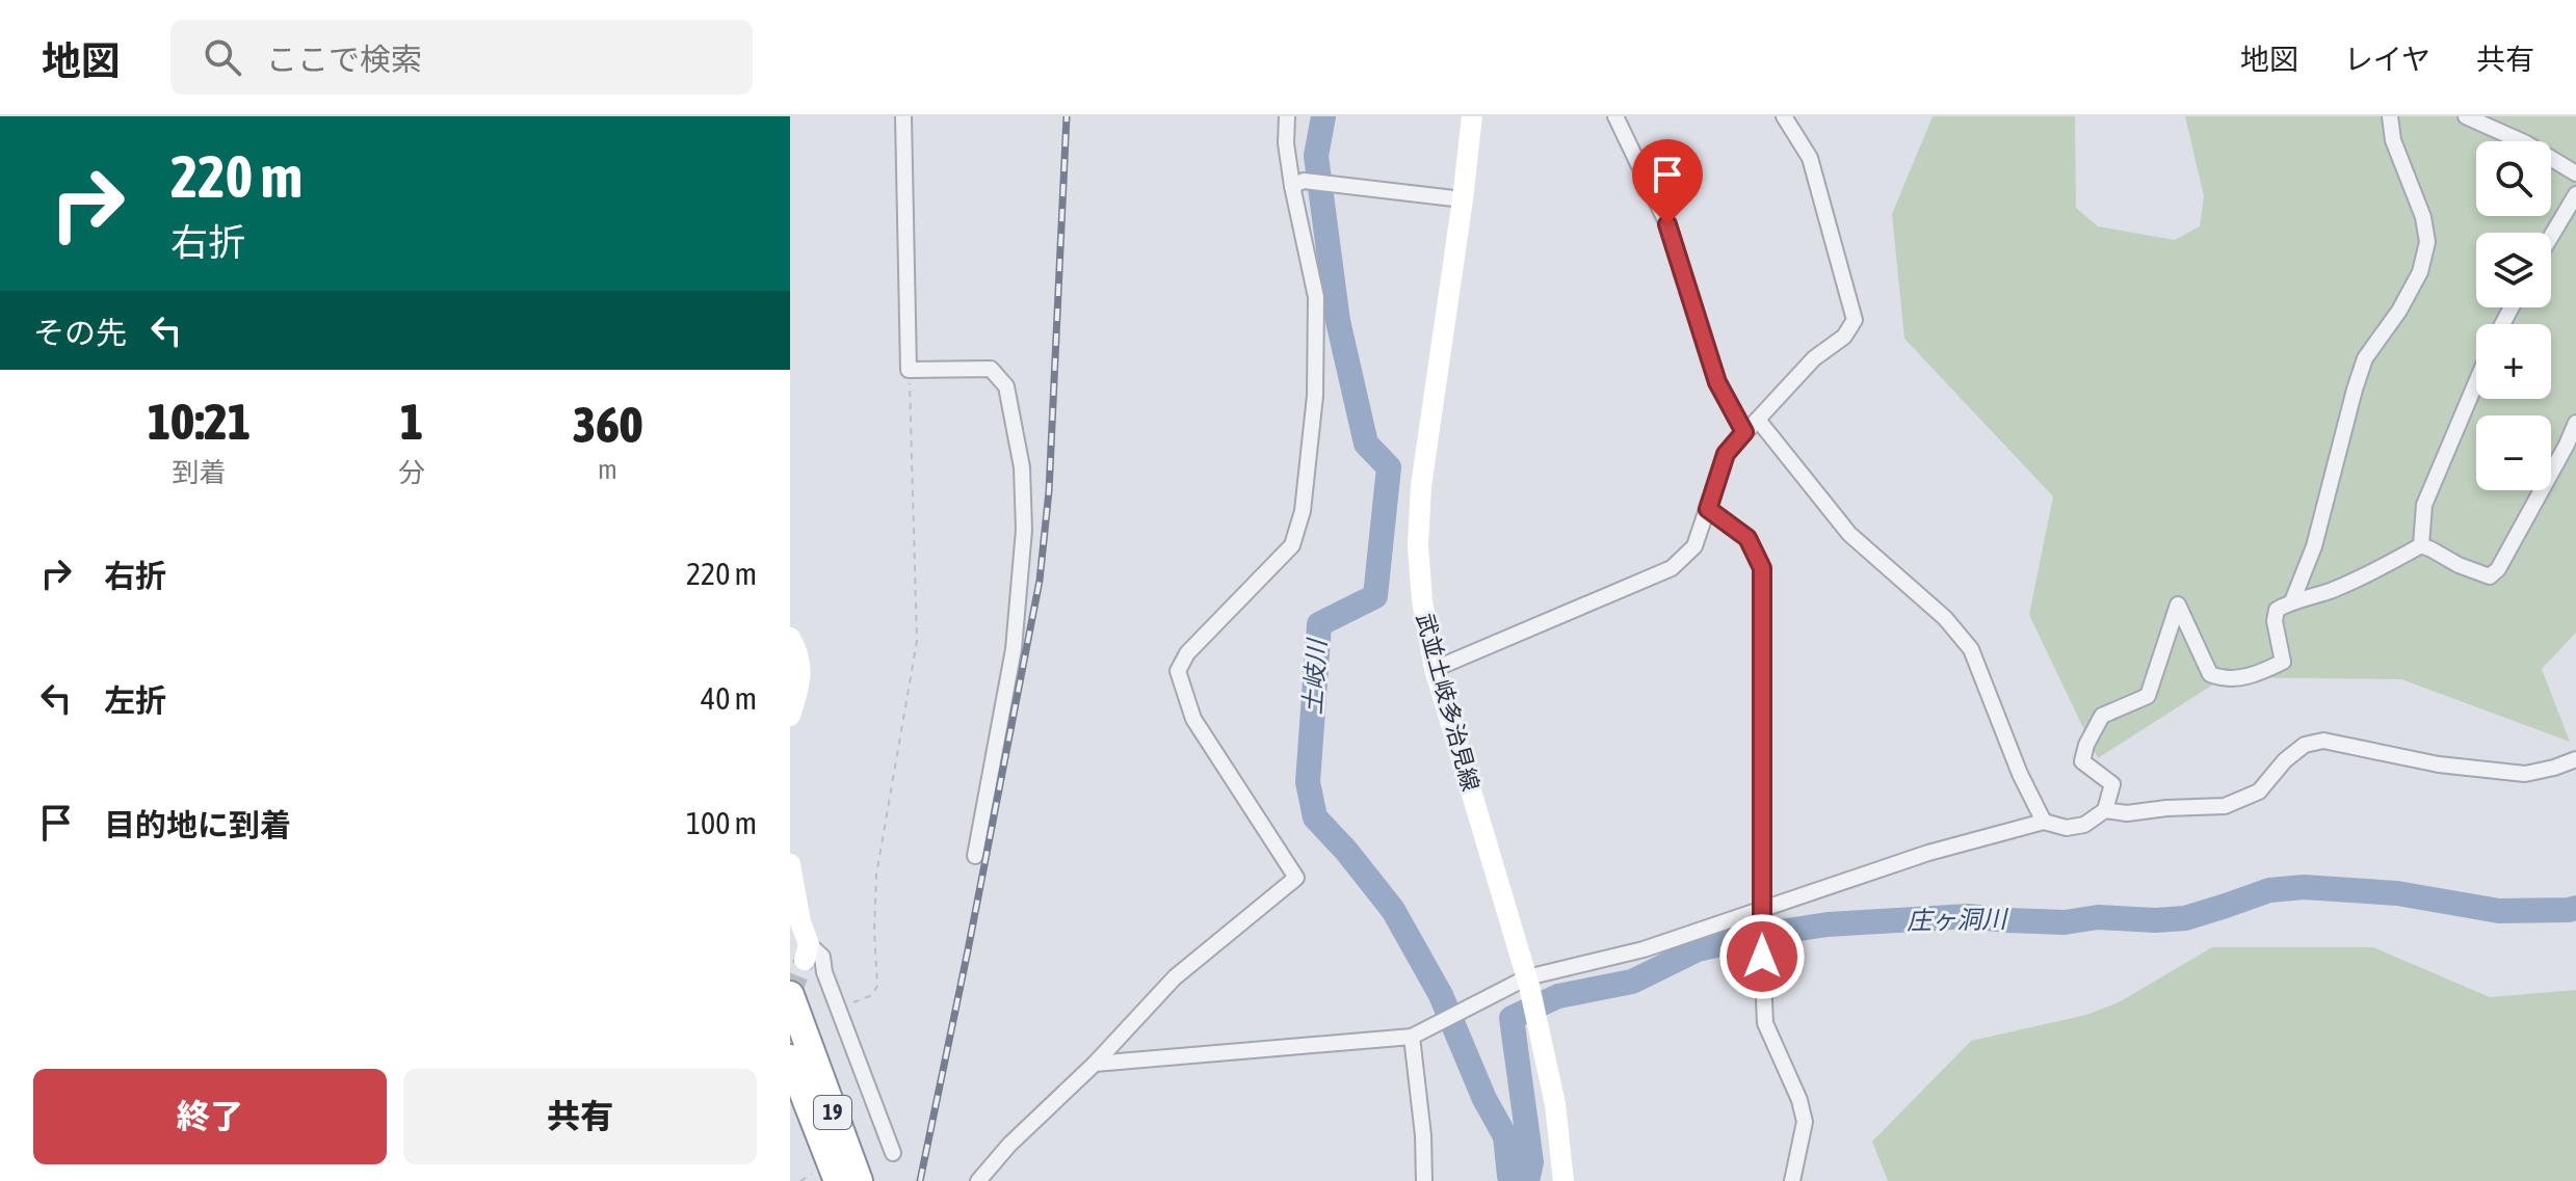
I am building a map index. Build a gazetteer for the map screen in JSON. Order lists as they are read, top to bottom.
{
  "streets": {
    "highway": ["19"],
    "main road": ["武並土岐多治見線"]
  },
  "water": ["土岐川", "庄ヶ洞川"],
  "page": {
    "header": "地図",
    "search": "ここで検索",
    "nav": ["地図", "レイヤ", "共有"],
    "turn": ["220 m", "右折"],
    "map_buttons": ["+", "−"],
    "then": "その先",
    "eta": [
      "10:21",
      "到着",
      "1",
      "分",
      "360",
      "m"
    ],
    "list": [
      {
        "name": "右折",
        "value": "220 m"
      },
      {
        "name": "左折",
        "value": "40 m"
      },
      {
        "name": "目的地に到着",
        "value": "100 m"
      }
    ],
    "buttons": ["終了", "共有"]
  }
}
